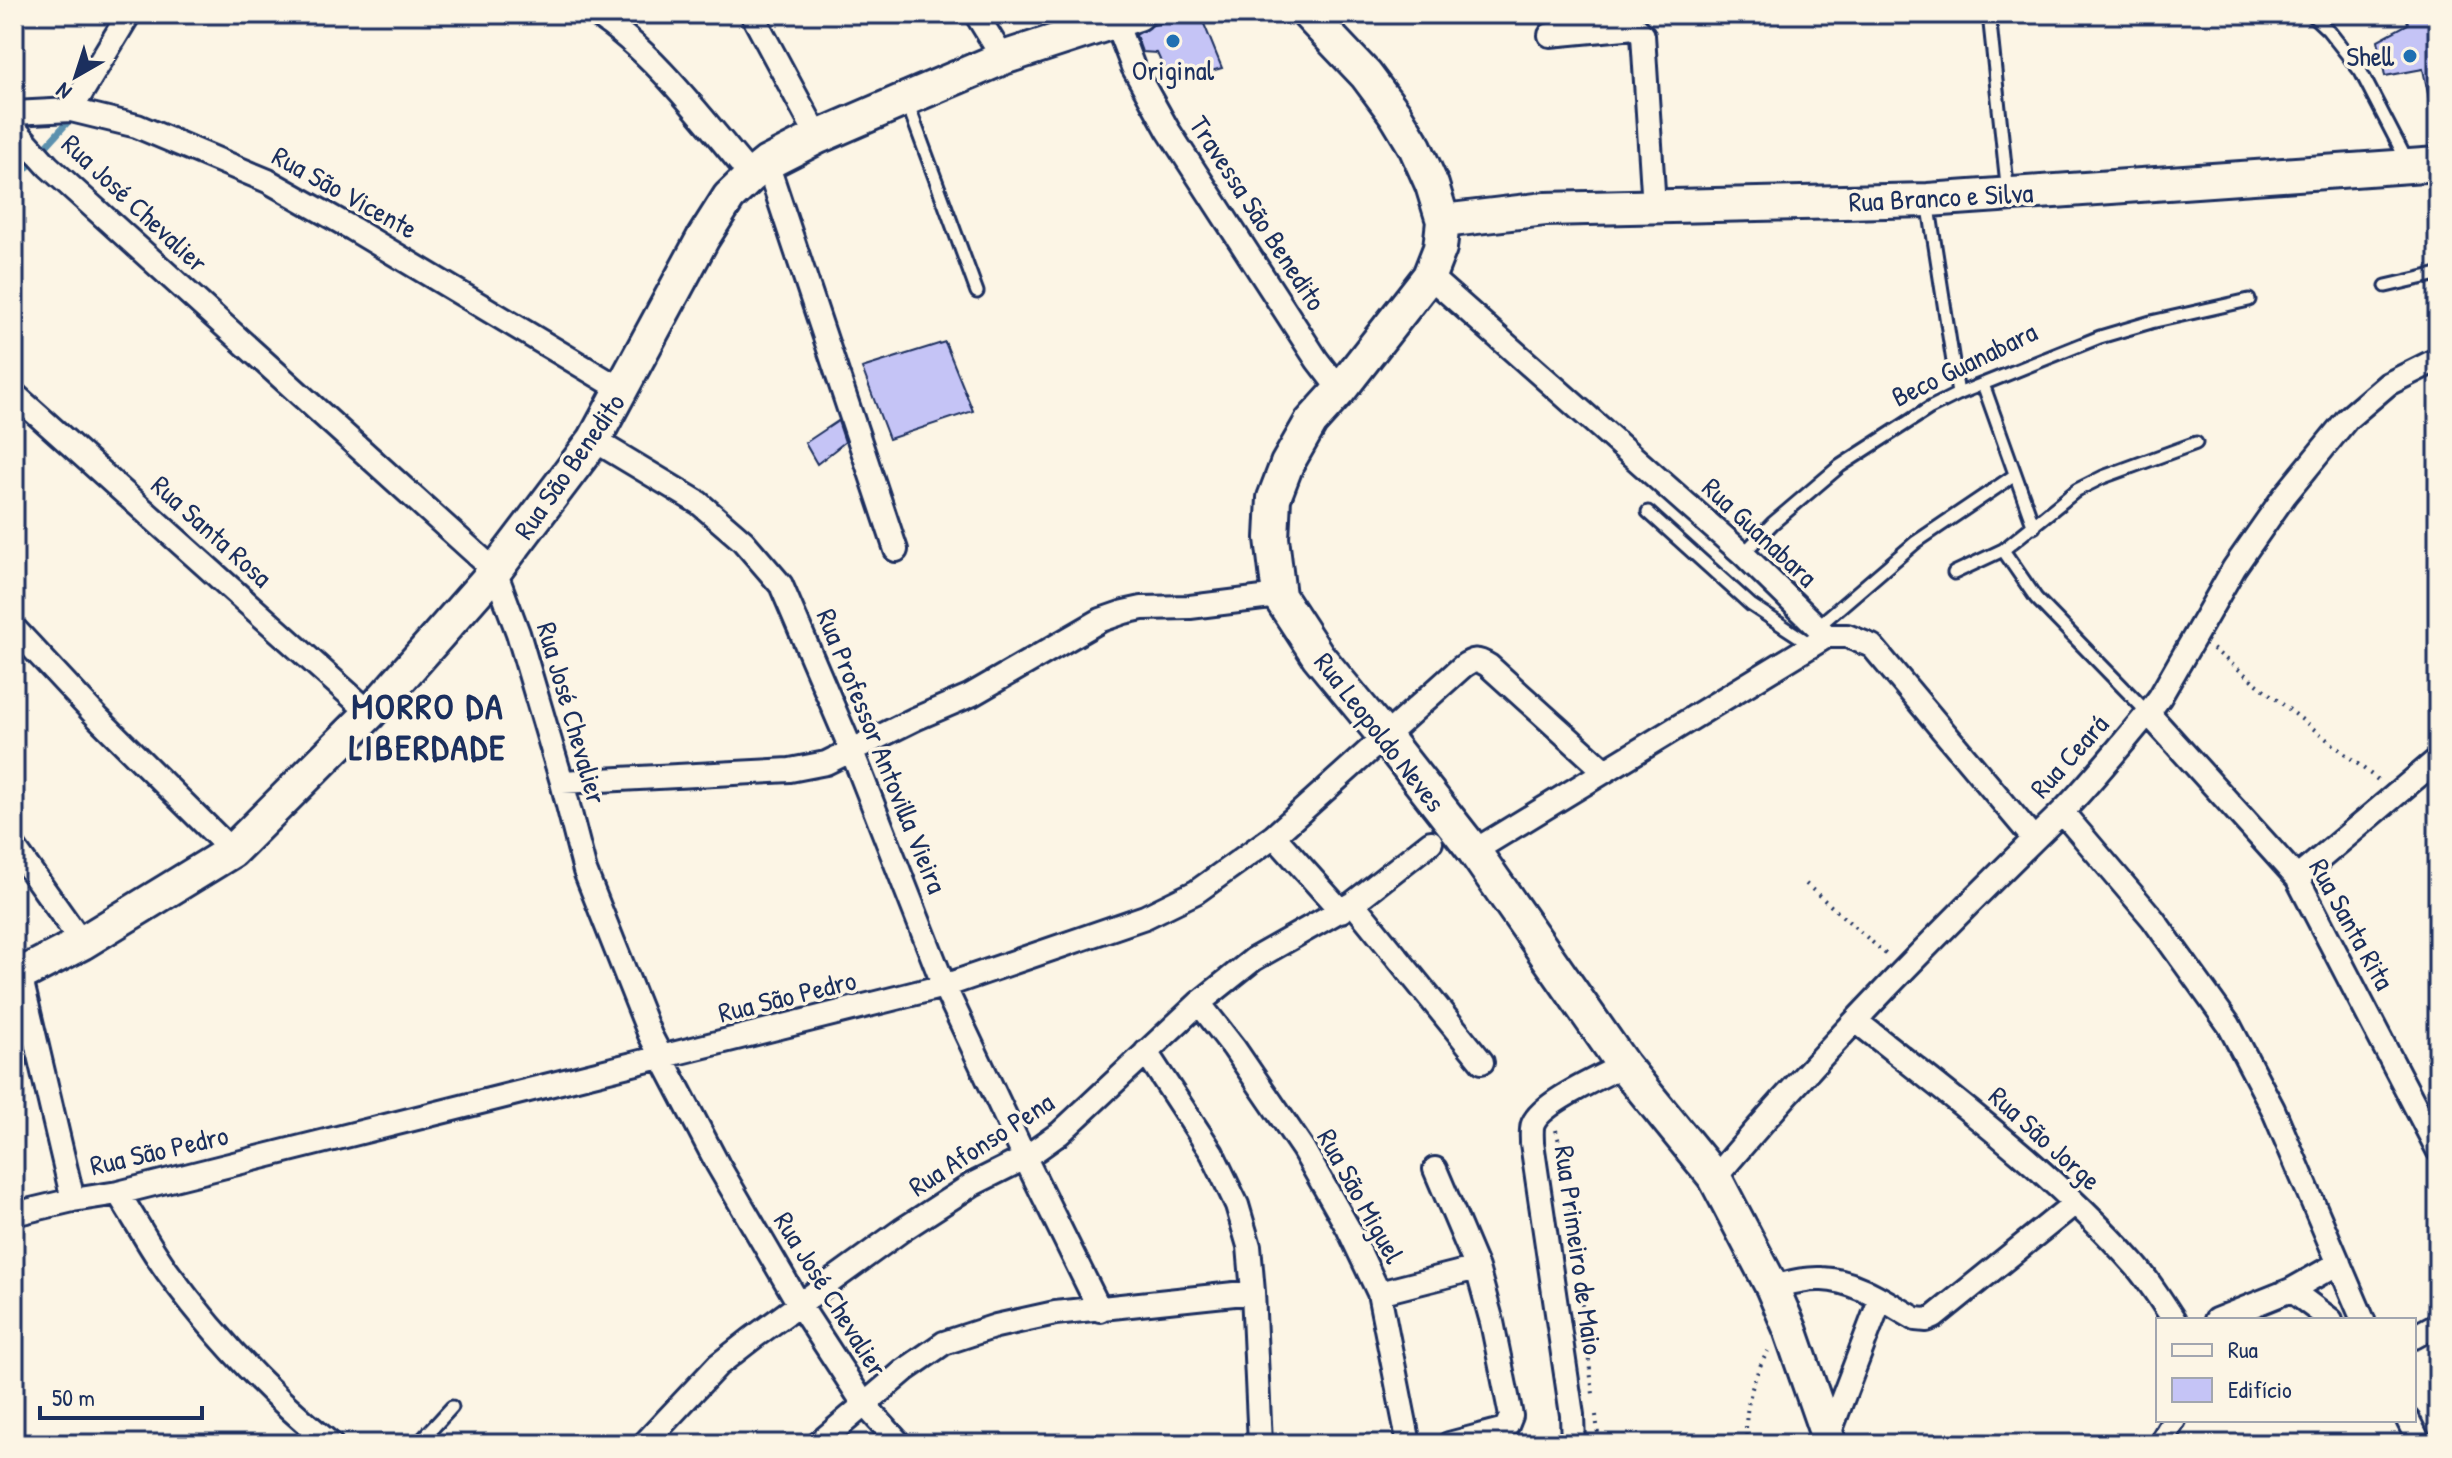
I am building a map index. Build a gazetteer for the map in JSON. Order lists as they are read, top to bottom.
{
  "streets": {
    "street": [
      "Rua São Vicente",
      "Rua Branco e Silva",
      "Rua José Chevalier",
      "Travessa São Benedito",
      "Rua São Benedito",
      "Rua Santa Rosa",
      "Rua Guanabara",
      "Rua Leopoldo Neves",
      "Rua Professor Antovilla Vieira",
      "Rua Ceará",
      "Rua Santa Rita",
      "Rua São Pedro",
      "Rua São Jorge",
      "Rua Afonso Pena",
      "Rua São Miguel",
      "Rua Primeiro de Maio"
    ],
    "lane": ["Beco Guanabara"]
  },
  "crossings": [
    ["Rua São Vicente", "Rua São Benedito"],
    ["Rua Branco e Silva", "Rua Leopoldo Neves"],
    ["Rua José Chevalier", "Rua São Benedito"],
    ["Rua José Chevalier", "Rua São Pedro"],
    ["Rua José Chevalier", "Rua Afonso Pena"],
    ["Travessa São Benedito", "Rua São Benedito"],
    ["Travessa São Benedito", "Rua Leopoldo Neves"],
    ["Beco Guanabara", "Rua Guanabara"],
    ["Rua São Benedito", "Rua Santa Rosa"],
    ["Rua São Benedito", "Rua Professor Antovilla Vieira"],
    ["Rua Guanabara", "Rua Leopoldo Neves"],
    ["Rua Leopoldo Neves", "Rua Ceará"],
    ["Rua Leopoldo Neves", "Rua São Pedro"],
    ["Rua Leopoldo Neves", "Rua Primeiro de Maio"],
    ["Rua Professor Antovilla Vieira", "Rua São Pedro"],
    ["Rua Professor Antovilla Vieira", "Rua Afonso Pena"],
    ["Rua Ceará", "Rua Santa Rita"],
    ["Rua Ceará", "Rua São Jorge"],
    ["Rua Afonso Pena", "Rua São Miguel"]
  ],
  "districts": ["MORRO DA LIBERDADE"],
  "places": ["Original", "Shell"],
  "legend": ["Rua", "Edifício"],
  "scale_bar": "50 m",
  "north": "bottom left"
}
